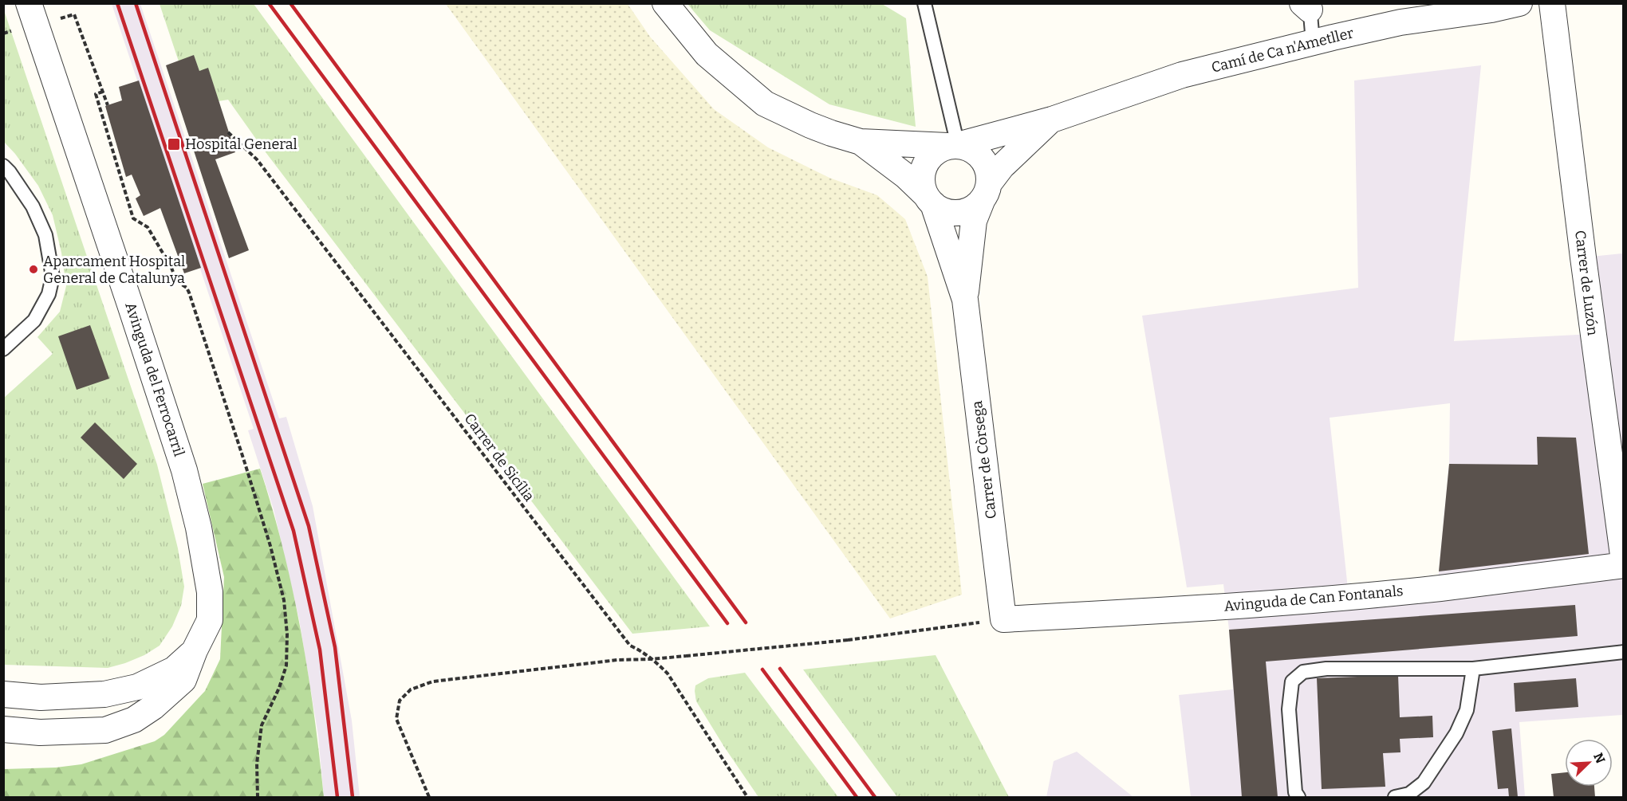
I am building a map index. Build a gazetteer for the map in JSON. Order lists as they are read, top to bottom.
{
  "streets": {
    "street": [
      "Camí de Ca n'Ametller",
      "Carrer de Luzón",
      "Avinguda del Ferrocarril",
      "Carrer de Còrsega",
      "Avinguda de Can Fontanals"
    ],
    "path": ["Carrer de Sicília"]
  },
  "crossings": [
    ["Camí de Ca n'Ametller", "Carrer de Còrsega"],
    ["Carrer de Còrsega", "Avinguda de Can Fontanals"]
  ],
  "places": {
    "transit": ["Hospital General"],
    "other": ["Aparcament Hospital General de Catalunya"]
  },
  "north": "top right"
}
